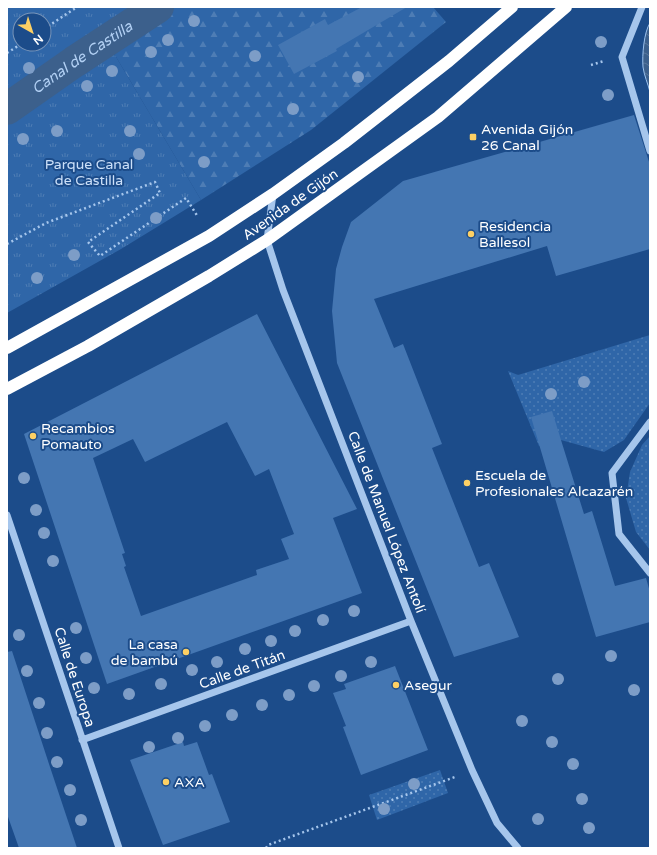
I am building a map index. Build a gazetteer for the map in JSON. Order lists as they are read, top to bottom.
{
  "streets": {
    "highway": ["Avenida de Gijón"],
    "street": ["Calle de Manuel López Antolí", "Calle de Titán", "Calle de Europa"]
  },
  "crossings": [
    ["Avenida de Gijón", "Calle de Manuel López Antolí"],
    ["Calle de Manuel López Antolí", "Calle de Titán"],
    ["Calle de Titán", "Calle de Europa"]
  ],
  "water": ["Canal de Castilla"],
  "parks": ["Parque Canal de Castilla"],
  "places": {
    "transit": ["Avenida Gijón 26 Canal"],
    "other": [
      "Residencia Ballesol",
      "Recambios Pomauto",
      "Escuela de Profesionales Alcazarén",
      "La casa de bambú",
      "Asegur",
      "AXA"
    ]
  },
  "north": "bottom right"
}
